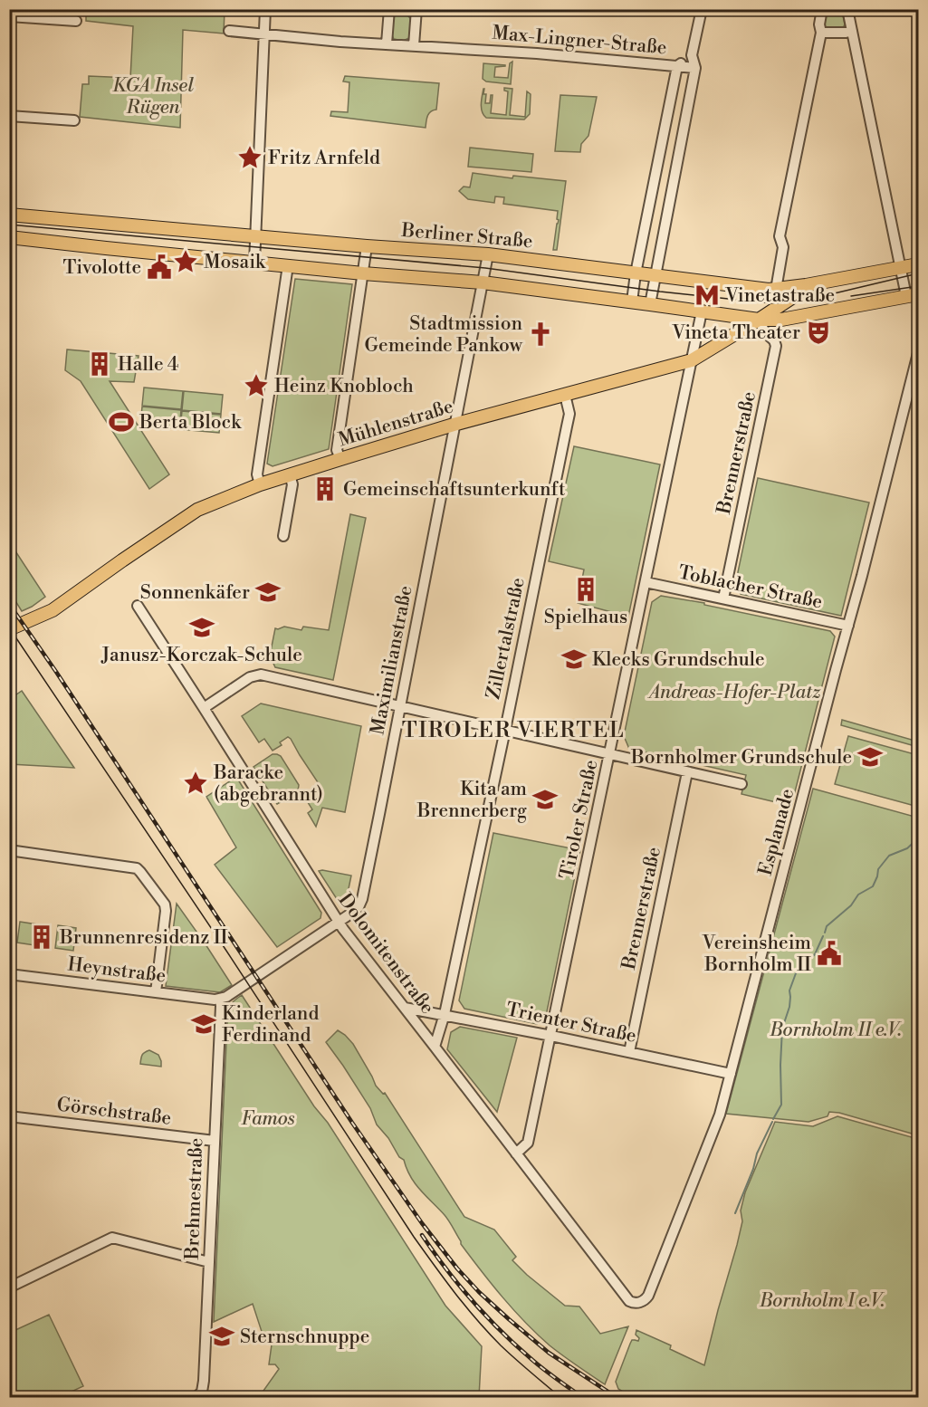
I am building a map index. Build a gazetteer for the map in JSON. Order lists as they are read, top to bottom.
{
  "streets": {
    "main road": ["Berliner Straße", "Mühlenstraße"],
    "street": [
      "Max-Lingner-Straße",
      "Brennerstraße",
      "Toblacher Straße",
      "Zillertalstraße",
      "Maximilianstraße",
      "Tiroler Straße",
      "Esplanade",
      "Dolomitenstraße",
      "Heynstraße",
      "Trienter Straße",
      "Görschstraße",
      "Brehmestraße"
    ]
  },
  "crossings": [
    ["Berliner Straße", "Mühlenstraße"],
    ["Berliner Straße", "Maximilianstraße"],
    ["Mühlenstraße", "Brennerstraße"],
    ["Mühlenstraße", "Zillertalstraße"],
    ["Mühlenstraße", "Maximilianstraße"],
    ["Mühlenstraße", "Tiroler Straße"],
    ["Brennerstraße", "Toblacher Straße"],
    ["Brennerstraße", "Trienter Straße"],
    ["Toblacher Straße", "Tiroler Straße"],
    ["Toblacher Straße", "Esplanade"],
    ["Zillertalstraße", "Dolomitenstraße"],
    ["Zillertalstraße", "Trienter Straße"],
    ["Maximilianstraße", "Dolomitenstraße"],
    ["Maximilianstraße", "Heynstraße"],
    ["Maximilianstraße", "Brehmestraße"],
    ["Tiroler Straße", "Dolomitenstraße"],
    ["Tiroler Straße", "Trienter Straße"],
    ["Esplanade", "Dolomitenstraße"],
    ["Esplanade", "Trienter Straße"],
    ["Dolomitenstraße", "Trienter Straße"],
    ["Heynstraße", "Brehmestraße"],
    ["Görschstraße", "Brehmestraße"]
  ],
  "districts": ["TIROLER VIERTEL"],
  "parks": [
    "KGA Insel Rügen",
    "Andreas-Hofer-Platz",
    "Bornholm II e.V.",
    "Famos",
    "Bornholm I e.V."
  ],
  "places": {
    "place": [
      "Fritz Arnfeld",
      "Mosaik",
      "Heinz Knobloch",
      "Baracke (abgebrannt)"
    ],
    "public building": ["Tivolotte", "Vereinsheim Bornholm II"],
    "metro station": ["Vinetastraße"],
    "theatre": ["Vineta Theater"],
    "church": ["Stadtmission Gemeinde Pankow"],
    "building": [
      "Halle 4",
      "Gemeinschaftsunterkunft",
      "Spielhaus",
      "Brunnenresidenz II"
    ],
    "sports": ["Berta Block"],
    "school or university": [
      "Sonnenkäfer",
      "Janusz-Korczak-Schule",
      "Klecks Grundschule",
      "Bornholmer Grundschule",
      "Kita am Brennerberg",
      "Kinderland Ferdinand",
      "Sternschnuppe"
    ]
  }
}
